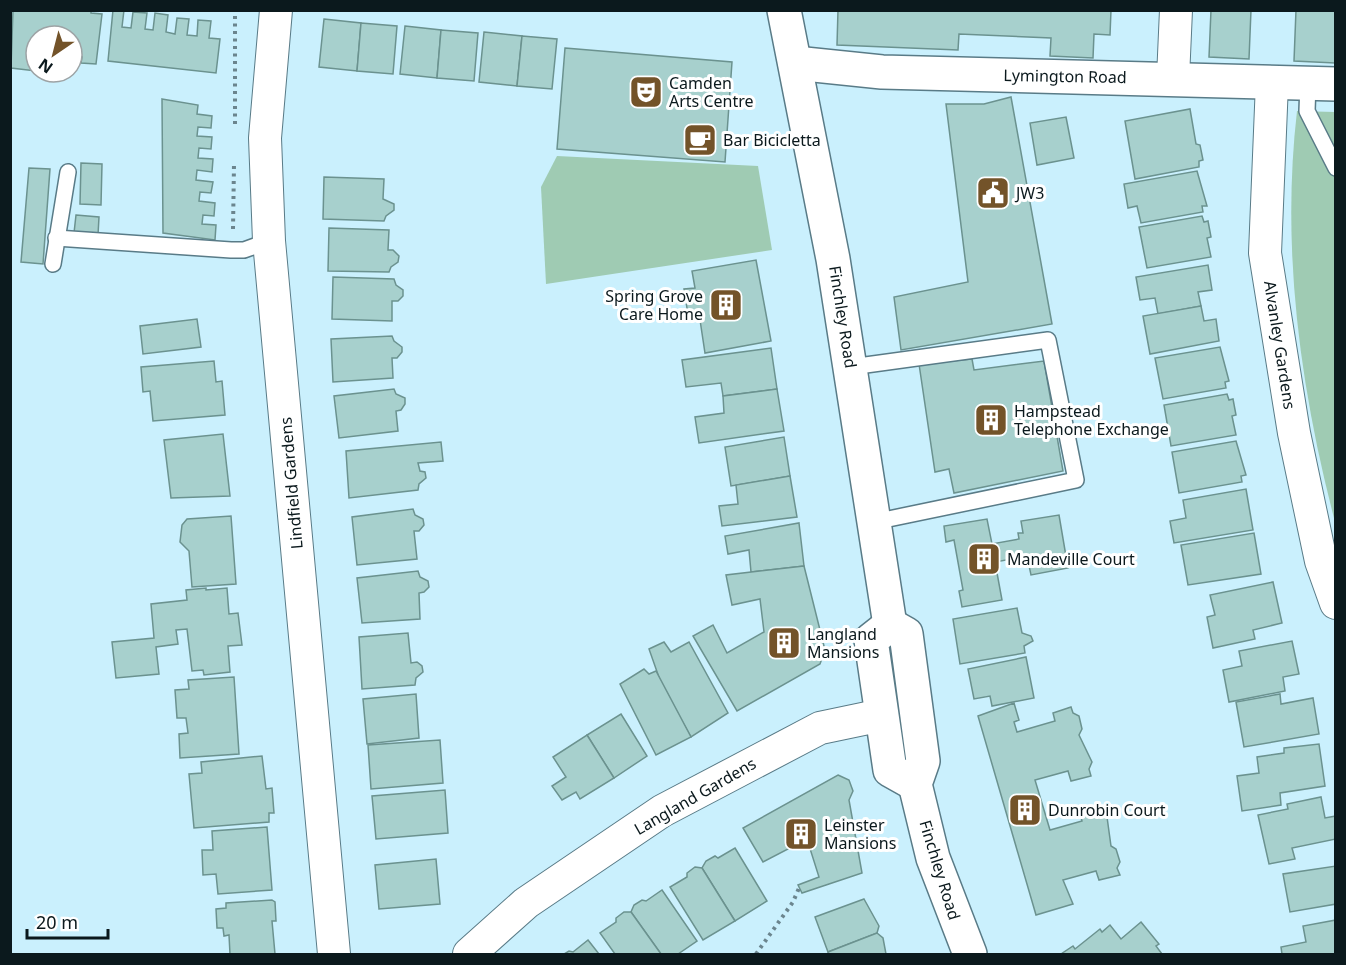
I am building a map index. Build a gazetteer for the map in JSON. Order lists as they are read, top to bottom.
{
  "streets": {
    "main road": ["Lymington Road", "Finchley Road"],
    "street": ["Alvanley Gardens", "Lindfield Gardens", "Langland Gardens"]
  },
  "crossings": [
    ["Lymington Road", "Finchley Road"],
    ["Lymington Road", "Alvanley Gardens"]
  ],
  "places": {
    "theatre": ["Camden Arts Centre"],
    "cafe": ["Bar Bicicletta"],
    "public building": ["JW3"],
    "building": [
      "Spring Grove Care Home",
      "Hampstead Telephone Exchange",
      "Mandeville Court",
      "Langland Mansions",
      "Dunrobin Court",
      "Leinster Mansions"
    ]
  },
  "scale_bar": "20 m",
  "north": "bottom left"
}
